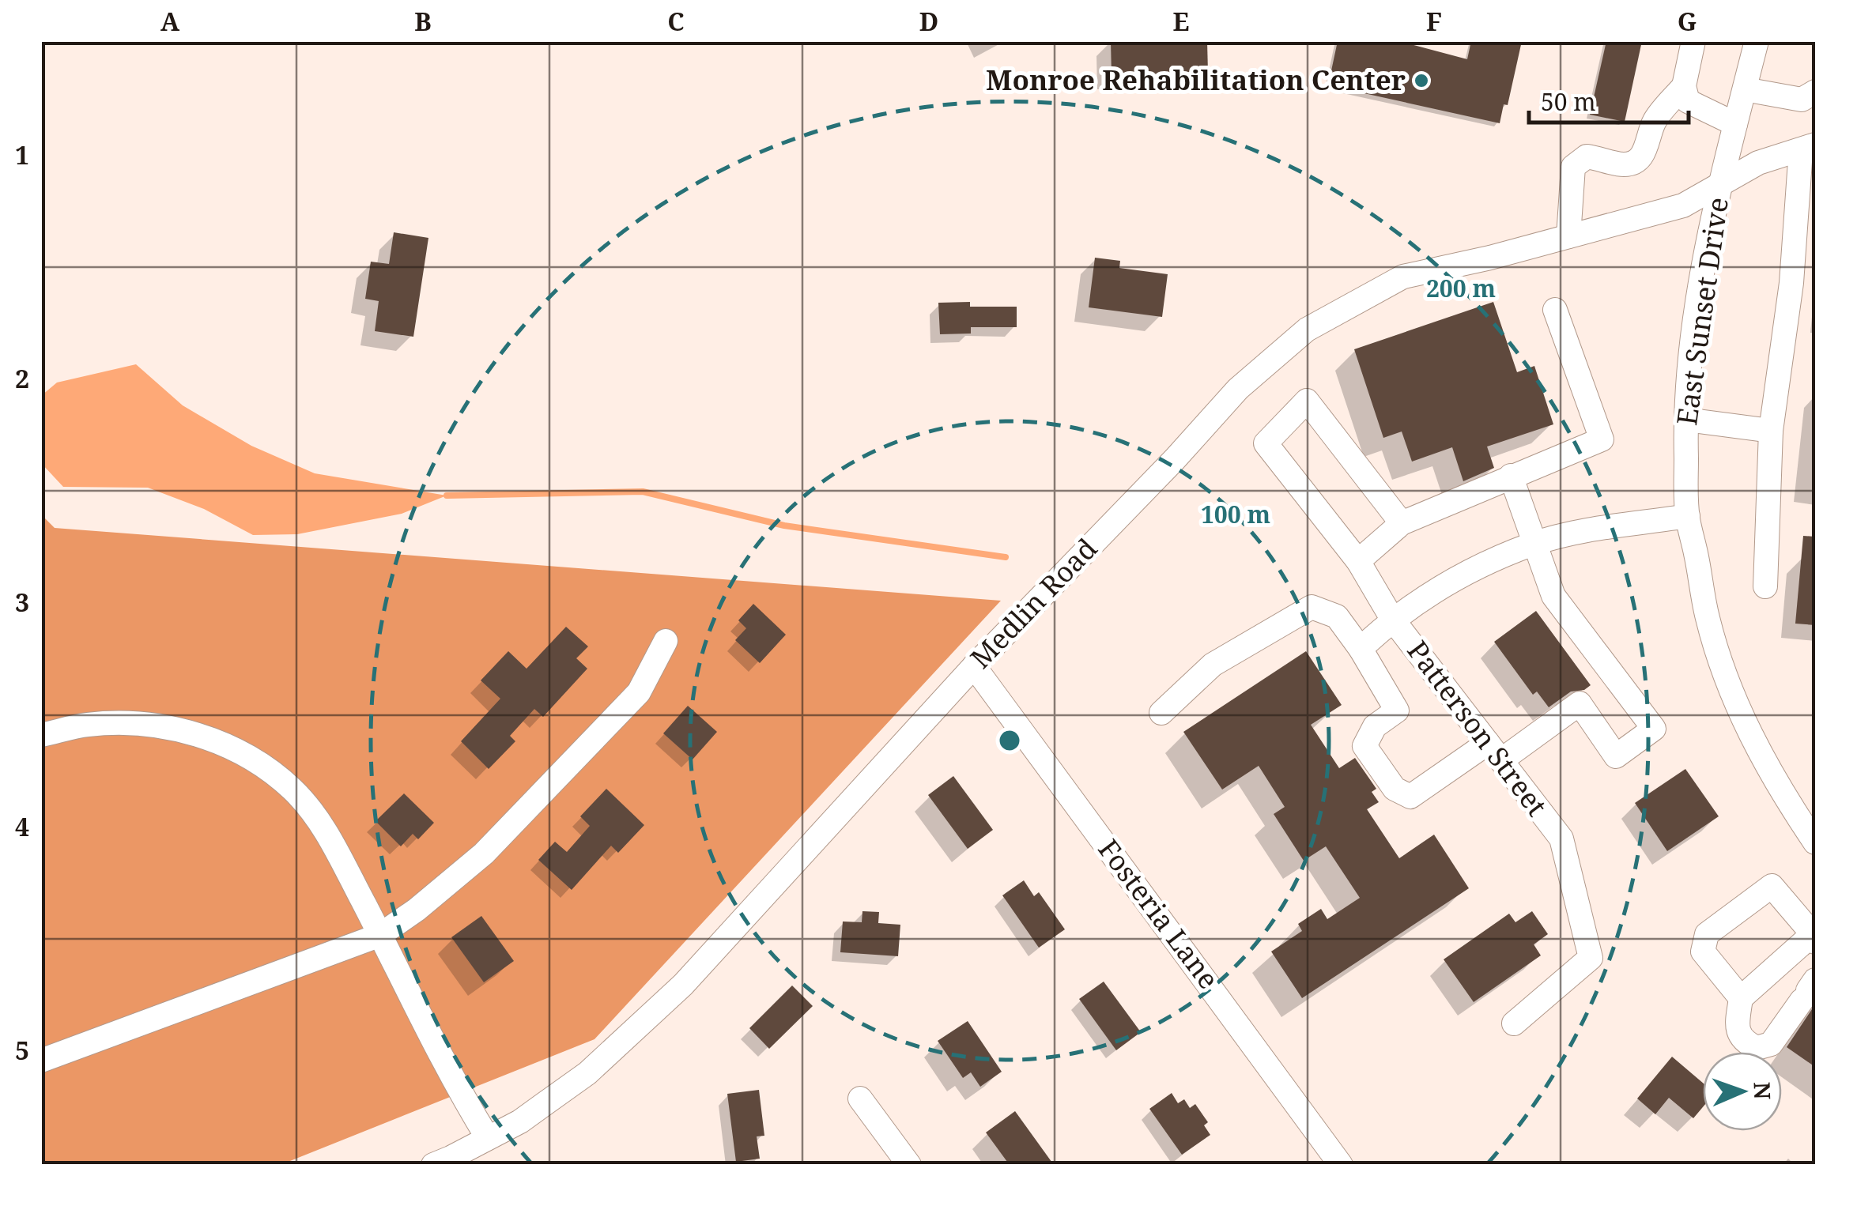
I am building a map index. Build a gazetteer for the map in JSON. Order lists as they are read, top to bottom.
{
  "streets": {
    "street": [
      "East Sunset Drive",
      "Medlin Road",
      "Patterson Street",
      "Fosteria Lane"
    ]
  },
  "crossings": [
    ["East Sunset Drive", "Medlin Road"],
    ["Medlin Road", "Fosteria Lane"]
  ],
  "places": ["Monroe Rehabilitation Center"],
  "scale_bar": "50 m",
  "north": "right",
  "grid": {
    "columns": [
      "A",
      "B",
      "C",
      "D",
      "E",
      "F",
      "G"
    ],
    "rows": [
      "1",
      "2",
      "3",
      "4",
      "5"
    ]
  },
  "rings": ["200 m", "100 m"]
}
